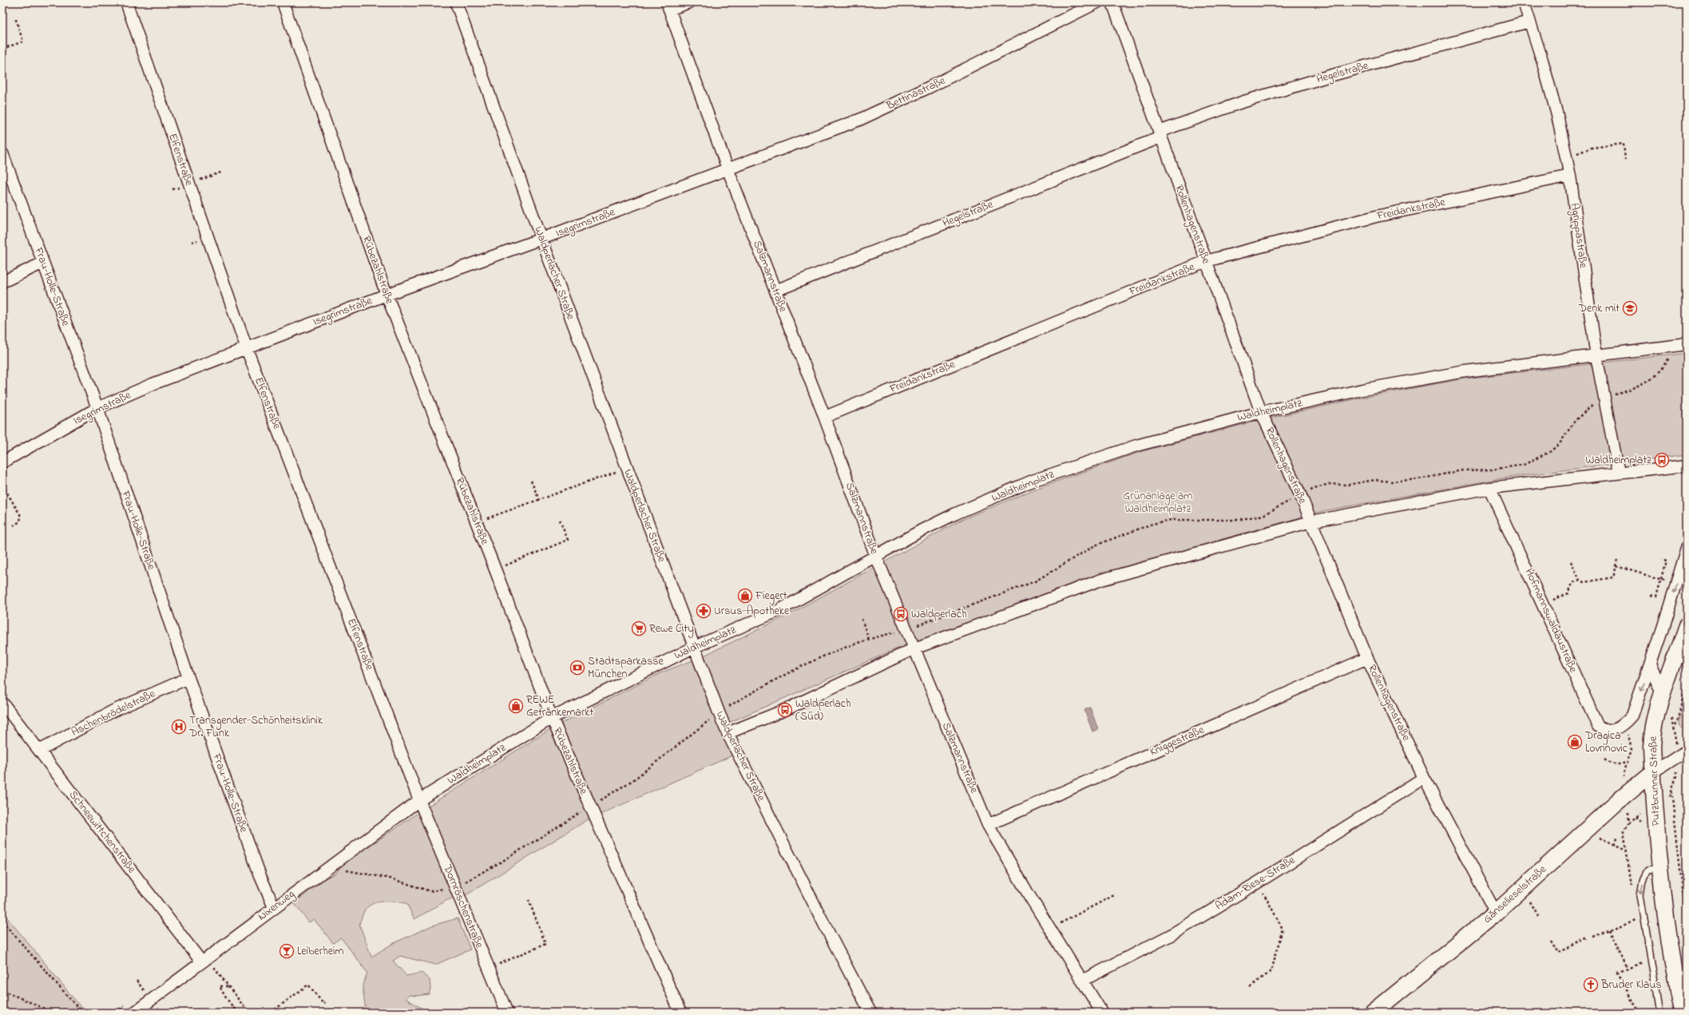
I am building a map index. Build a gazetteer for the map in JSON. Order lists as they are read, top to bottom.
{
  "streets": {
    "main road": ["Putzbrunner Straße", "Gänselieselstraße"],
    "street": [
      "Hegelstraße",
      "Bettinastraße",
      "Elfenstraße",
      "Freidankstraße",
      "Isegrimstraße",
      "Rollenhagenstraße",
      "Agrippastraße",
      "Rübezahlstraße",
      "Waldperlacher Straße",
      "Salzmannstraße",
      "Frau-Holle-Straße",
      "Waldheimplatz",
      "Hofmannswaldaustraße",
      "Aschenbrödelstraße",
      "Kniggestraße",
      "Schneewittchenstraße",
      "Adam-Riese-Straße",
      "Nixenweg",
      "Dornröschenstraße"
    ]
  },
  "crossings": [
    ["Hegelstraße", "Rollenhagenstraße"],
    ["Hegelstraße", "Agrippastraße"],
    ["Hegelstraße", "Salzmannstraße"],
    ["Bettinastraße", "Isegrimstraße"],
    ["Bettinastraße", "Salzmannstraße"],
    ["Elfenstraße", "Isegrimstraße"],
    ["Elfenstraße", "Waldheimplatz"],
    ["Elfenstraße", "Nixenweg"],
    ["Elfenstraße", "Dornröschenstraße"],
    ["Freidankstraße", "Rollenhagenstraße"],
    ["Freidankstraße", "Agrippastraße"],
    ["Freidankstraße", "Salzmannstraße"],
    ["Isegrimstraße", "Rübezahlstraße"],
    ["Isegrimstraße", "Waldperlacher Straße"],
    ["Isegrimstraße", "Salzmannstraße"],
    ["Isegrimstraße", "Frau-Holle-Straße"],
    ["Rollenhagenstraße", "Waldheimplatz"],
    ["Rollenhagenstraße", "Kniggestraße"],
    ["Rollenhagenstraße", "Adam-Riese-Straße"],
    ["Rollenhagenstraße", "Gänselieselstraße"],
    ["Agrippastraße", "Waldheimplatz"],
    ["Rübezahlstraße", "Waldheimplatz"],
    ["Waldperlacher Straße", "Waldheimplatz"],
    ["Salzmannstraße", "Waldheimplatz"],
    ["Salzmannstraße", "Kniggestraße"],
    ["Salzmannstraße", "Adam-Riese-Straße"],
    ["Frau-Holle-Straße", "Aschenbrödelstraße"],
    ["Frau-Holle-Straße", "Nixenweg"],
    ["Waldheimplatz", "Nixenweg"],
    ["Waldheimplatz", "Dornröschenstraße"],
    ["Hofmannswaldaustraße", "Putzbrunner Straße"],
    ["Aschenbrödelstraße", "Schneewittchenstraße"],
    ["Putzbrunner Straße", "Gänselieselstraße"],
    ["Schneewittchenstraße", "Nixenweg"],
    ["Nixenweg", "Dornröschenstraße"]
  ],
  "parks": ["Grünanlage am Waldheimplatz"],
  "places": {
    "school or university": ["Denk mit"],
    "bus stop": ["Waldheimplatz", "Waldperlach", "Waldperlach (Süd)"],
    "shop": ["Fiegert", "REWE Getränkemarkt", "Dragica Lovrinovic"],
    "pharmacy": ["Ursus-Apotheke"],
    "supermarket": ["Rewe City"],
    "bank": ["Stadtsparkasse München"],
    "hospital": ["Transgender-Schönheitsklinik Dr. Funk"],
    "bar": ["Leiberheim"],
    "church": ["Bruder Klaus"]
  }
}
